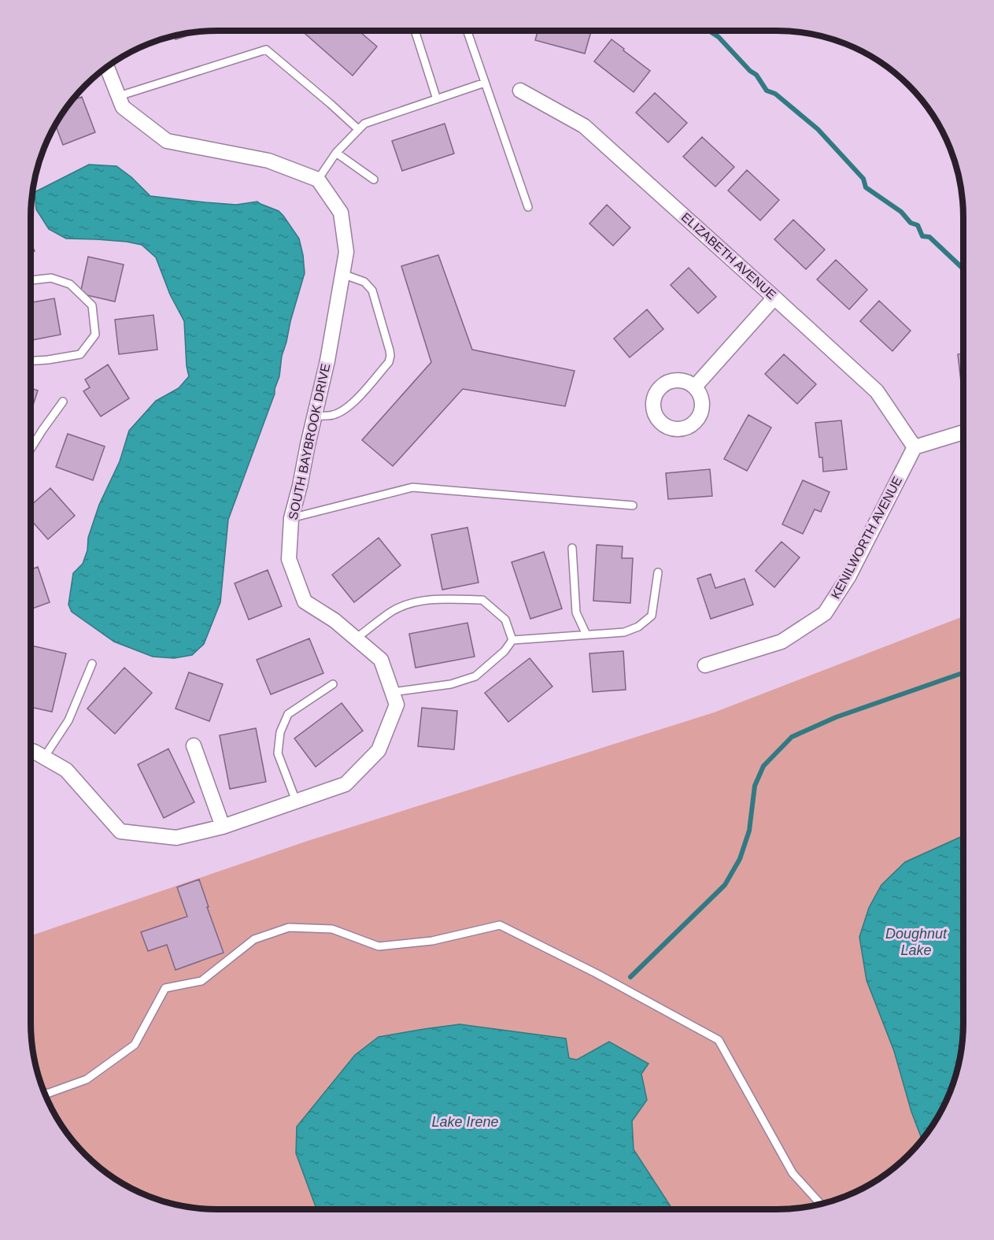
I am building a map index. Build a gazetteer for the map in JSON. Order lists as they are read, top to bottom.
{
  "streets": {
    "street": ["ELIZABETH AVENUE", "SOUTH BAYBROOK DRIVE", "KENILWORTH AVENUE"]
  },
  "crossings": [
    ["ELIZABETH AVENUE", "KENILWORTH AVENUE"]
  ],
  "water": ["Doughnut Lake", "Lake Irene"]
}
